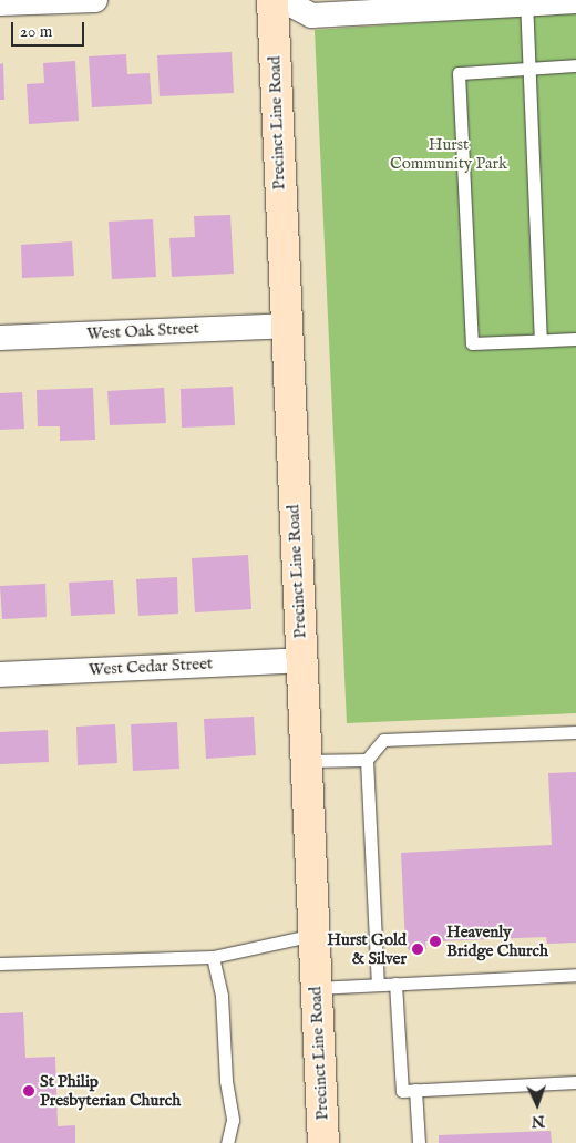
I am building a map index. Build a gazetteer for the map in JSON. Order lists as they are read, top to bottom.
{
  "streets": {
    "main road": ["Precinct Line Road"],
    "street": ["West Oak Street", "West Cedar Street"]
  },
  "crossings": [
    ["Precinct Line Road", "West Oak Street"],
    ["Precinct Line Road", "West Cedar Street"]
  ],
  "parks": ["Hurst Community Park"],
  "places": ["Heavenly Bridge Church", "Hurst Gold & Silver", "St Philip Presbyterian Church"],
  "scale_bar": "20 m",
  "north": "bottom"
}
